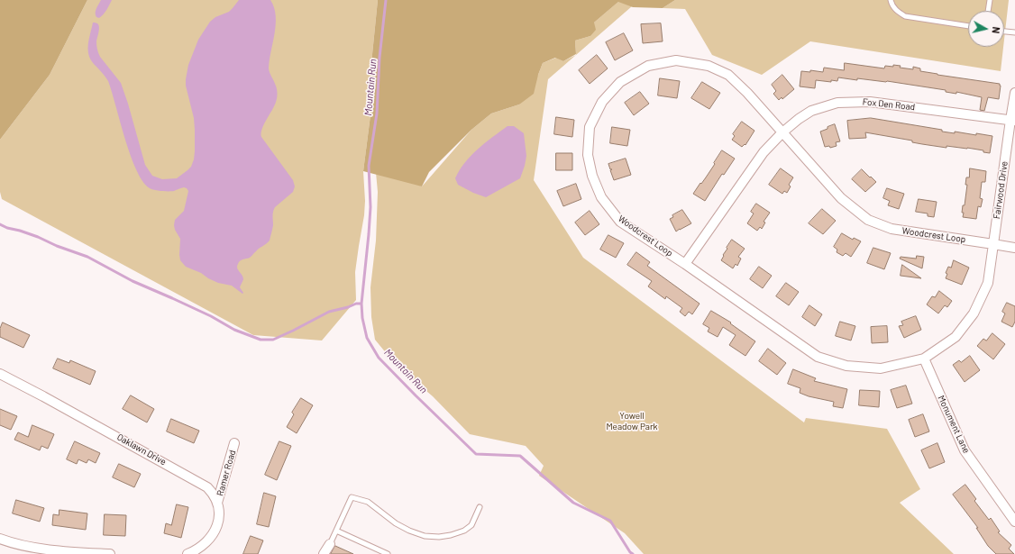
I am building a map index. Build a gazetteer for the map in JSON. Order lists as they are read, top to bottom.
{
  "streets": {
    "street": [
      "Fox Den Road",
      "Fairwood Drive",
      "Woodcrest Loop",
      "Monument Lane",
      "Oaklawn Drive",
      "Ramer Road"
    ]
  },
  "crossings": [
    ["Fox Den Road", "Fairwood Drive"],
    ["Fox Den Road", "Woodcrest Loop"],
    ["Fairwood Drive", "Woodcrest Loop"],
    ["Woodcrest Loop", "Monument Lane"],
    ["Oaklawn Drive", "Ramer Road"]
  ],
  "water": ["Mountain Run"],
  "parks": ["Yowell Meadow Park"],
  "north": "right"
}
